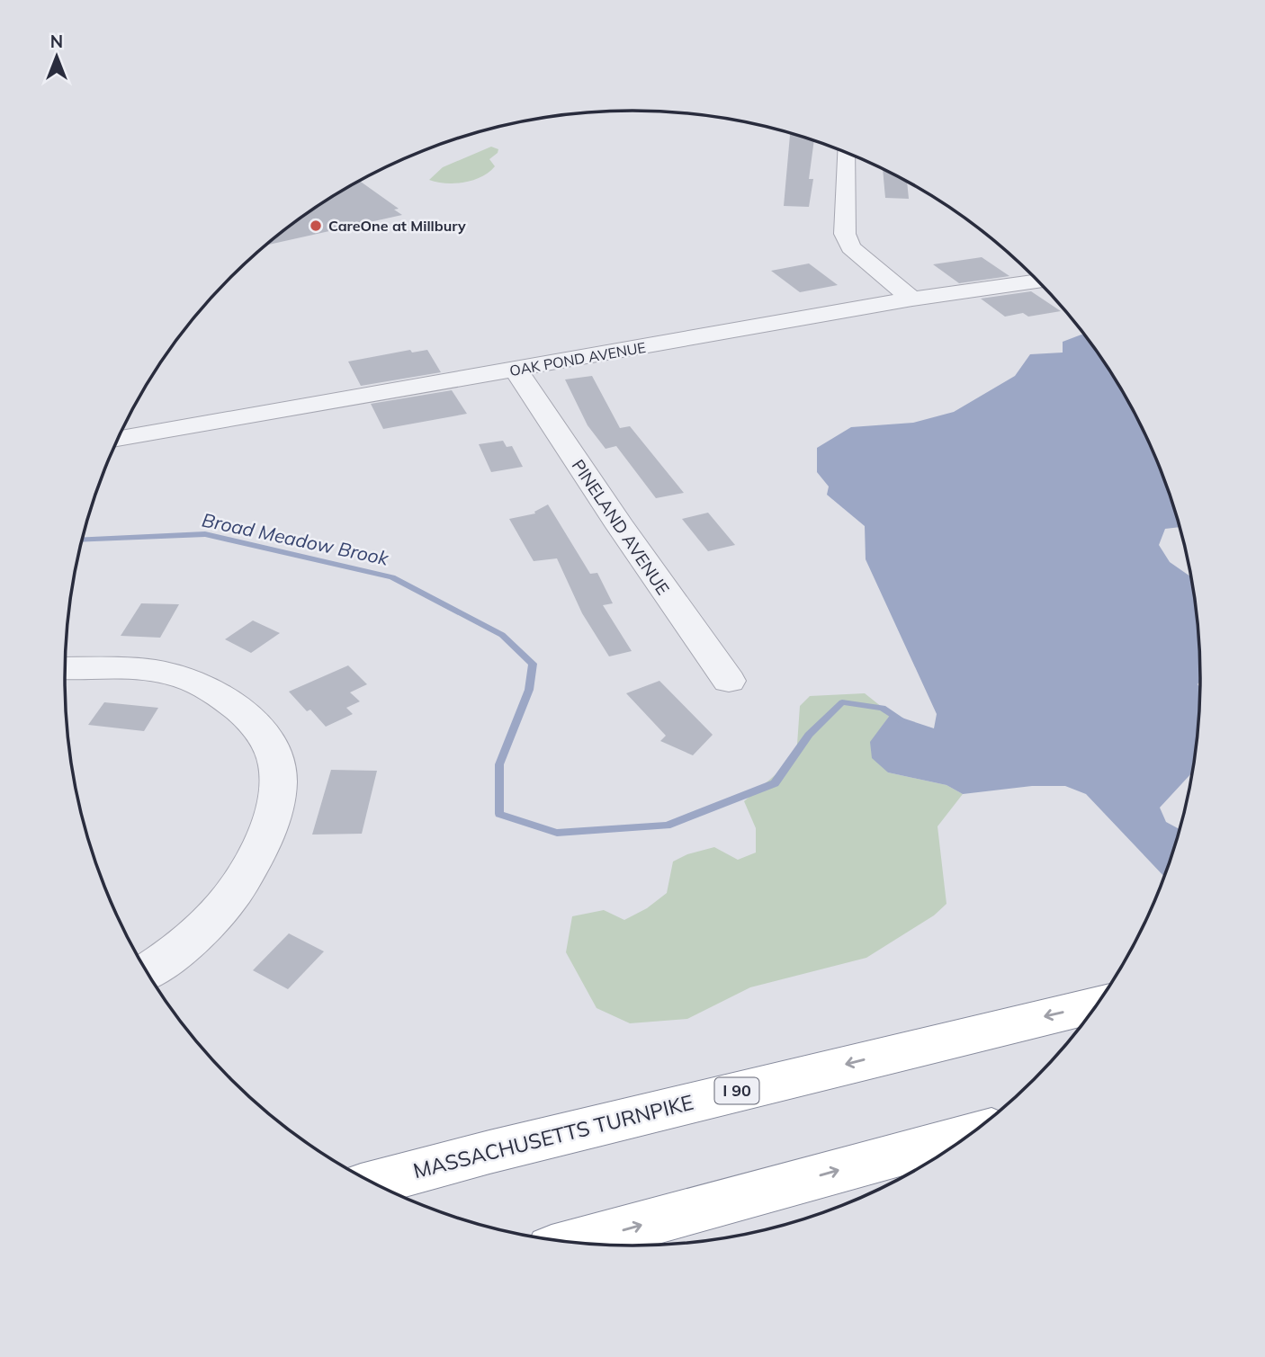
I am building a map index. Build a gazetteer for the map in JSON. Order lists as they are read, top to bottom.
{
  "streets": {
    "highway": ["I 90", "MASSACHUSETTS TURNPIKE"],
    "street": ["OAK POND AVENUE", "PINELAND AVENUE"]
  },
  "crossings": [
    ["OAK POND AVENUE", "PINELAND AVENUE"]
  ],
  "water": ["Broad Meadow Brook"],
  "places": ["CareOne at Millbury"],
  "north": "top"
}
